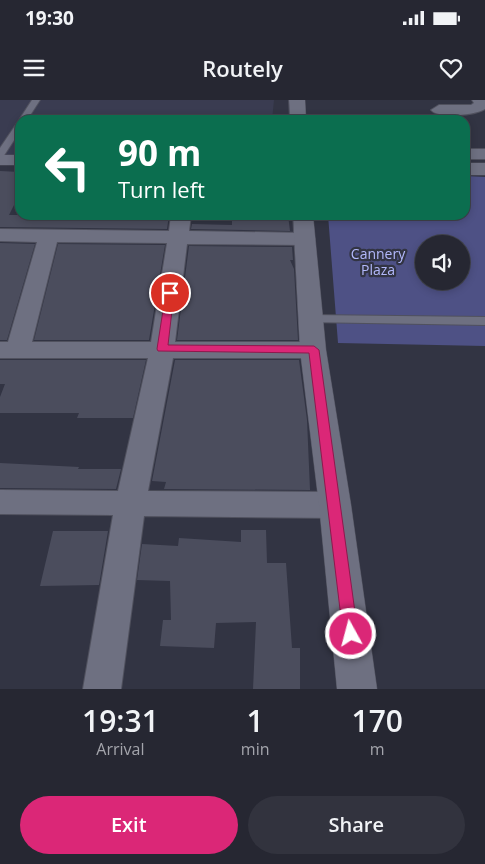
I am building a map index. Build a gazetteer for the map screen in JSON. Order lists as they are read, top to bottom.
{
  "parks": ["Cannery Plaza"],
  "page": {
    "status": "19:30",
    "header": "Routely",
    "turn": ["90 m", "Turn left"],
    "eta": [
      "19:31",
      "Arrival",
      "1",
      "min",
      "170",
      "m"
    ],
    "buttons": ["Exit", "Share"]
  }
}
